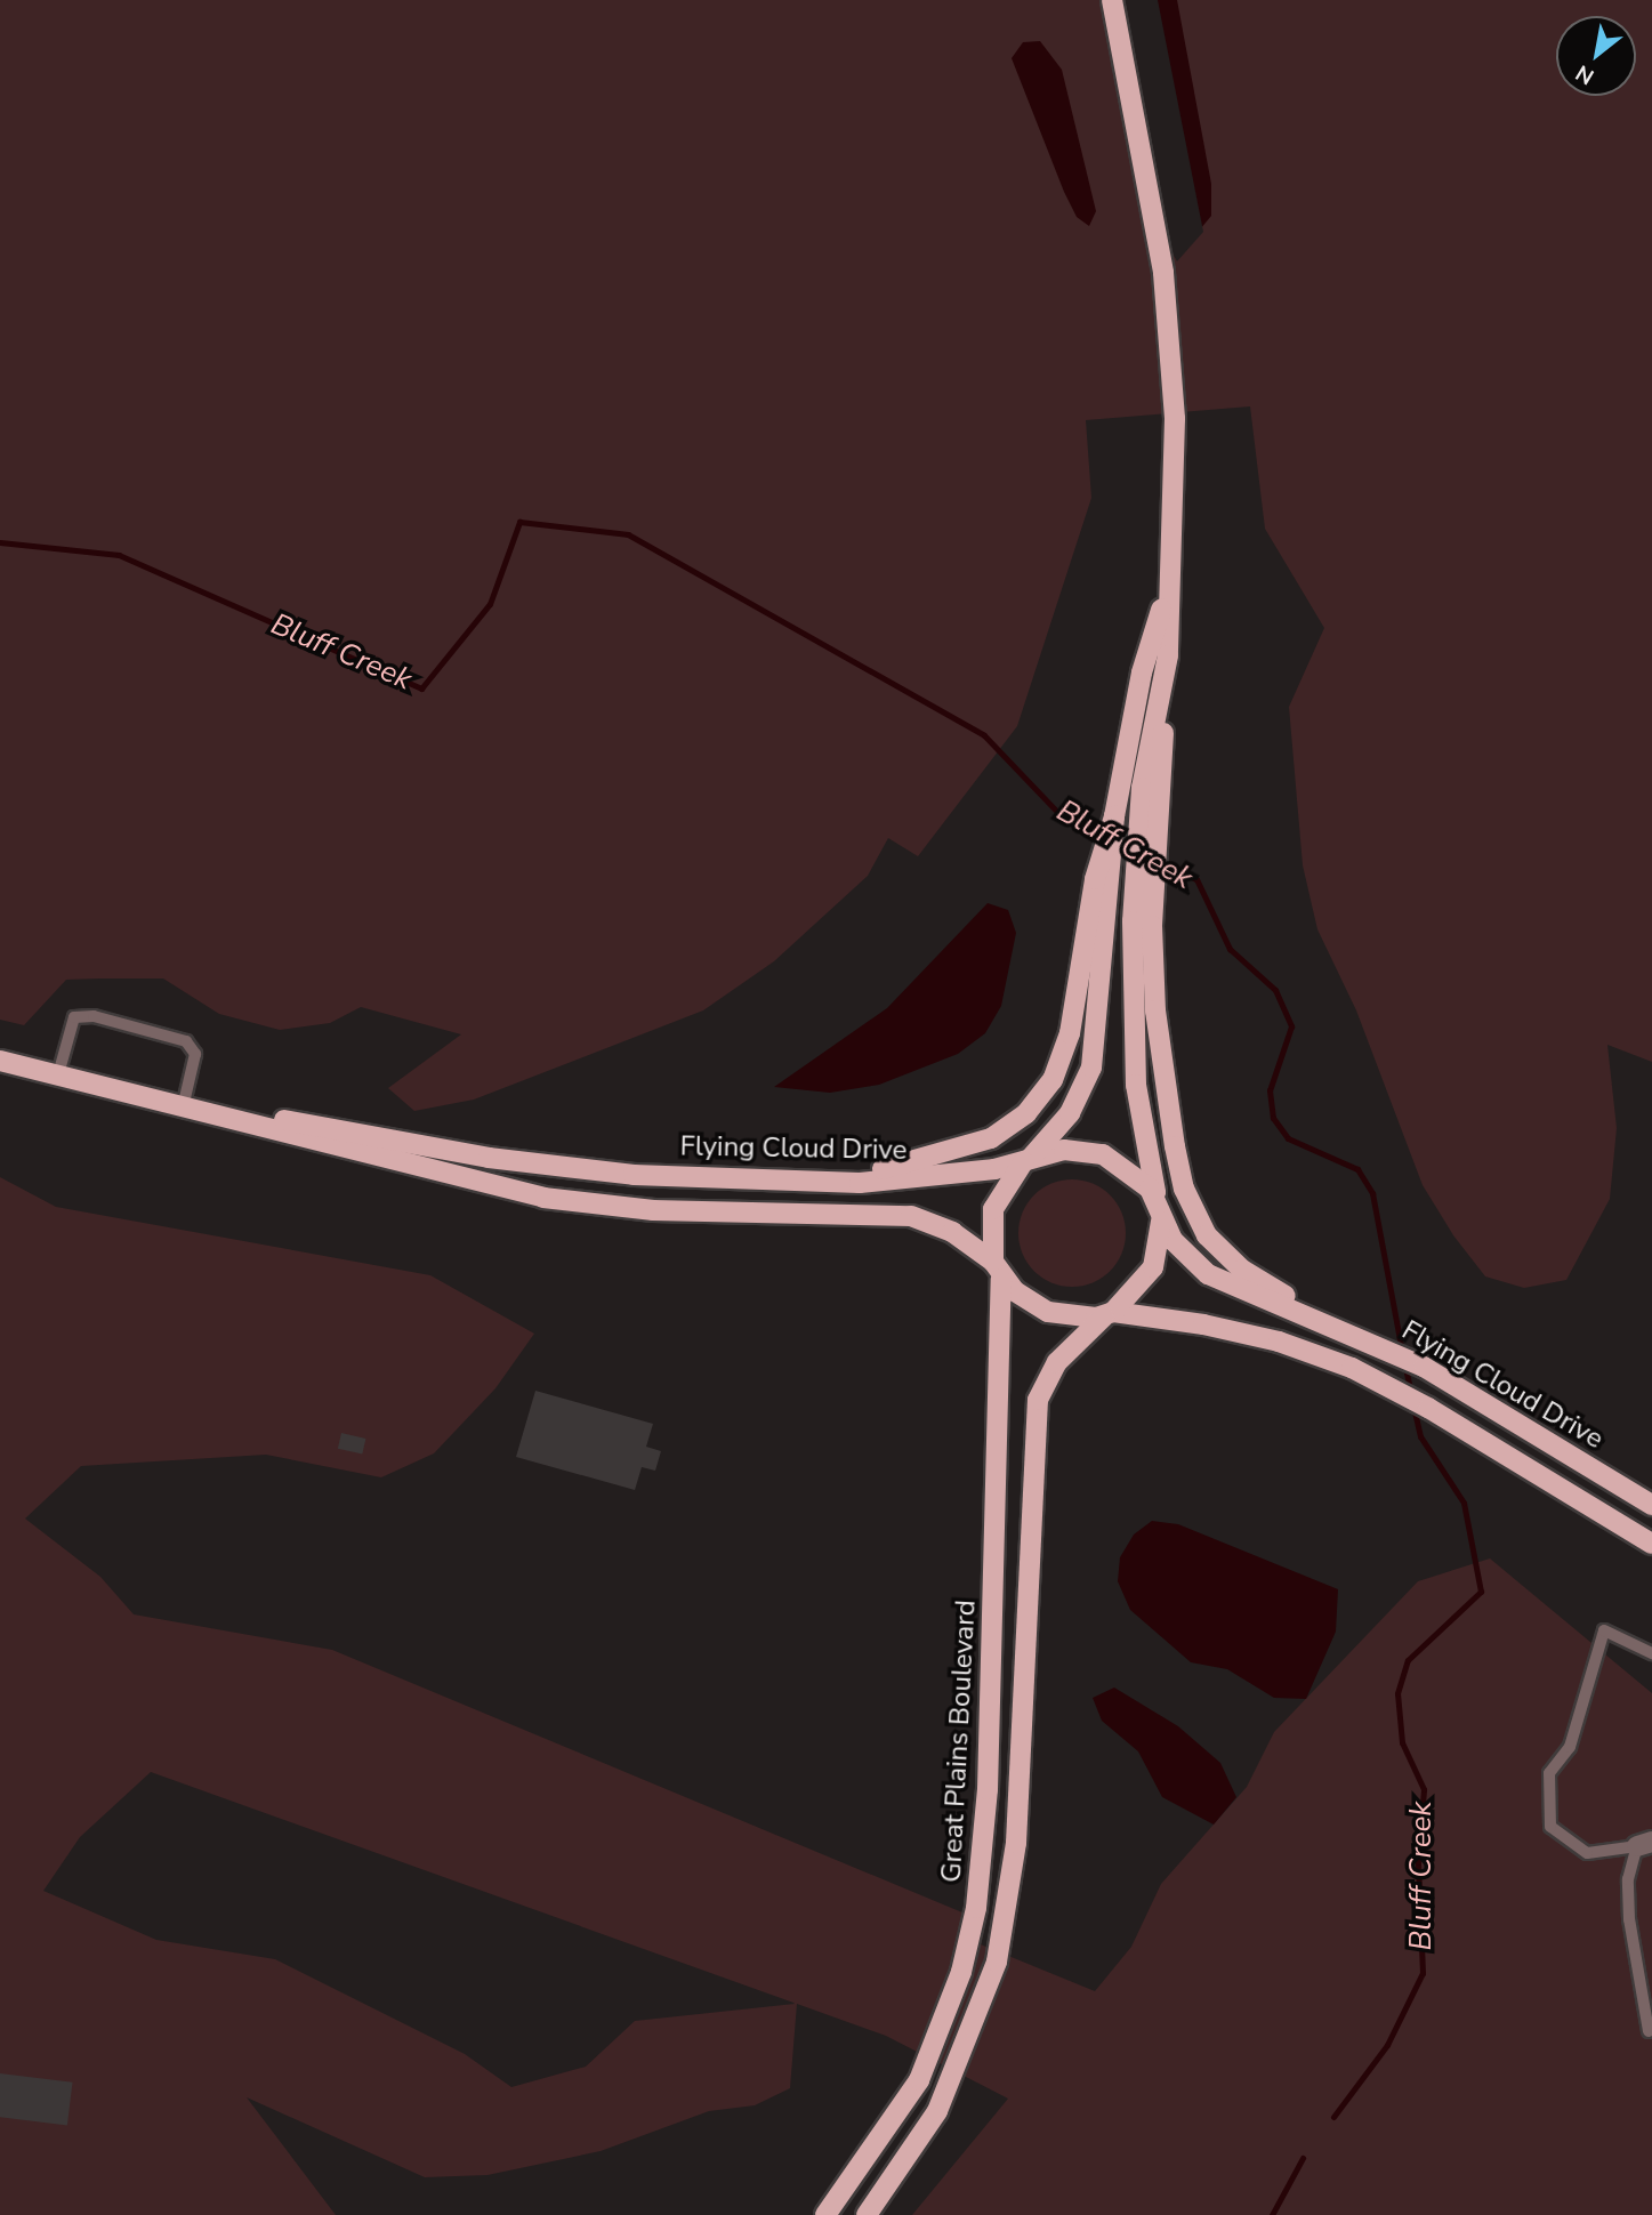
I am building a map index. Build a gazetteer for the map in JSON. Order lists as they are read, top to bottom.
{
  "streets": {
    "main road": ["Flying Cloud Drive", "Great Plains Boulevard"]
  },
  "crossings": [
    ["Flying Cloud Drive", "Great Plains Boulevard"]
  ],
  "water": ["Bluff Creek"],
  "north": "bottom left"
}
